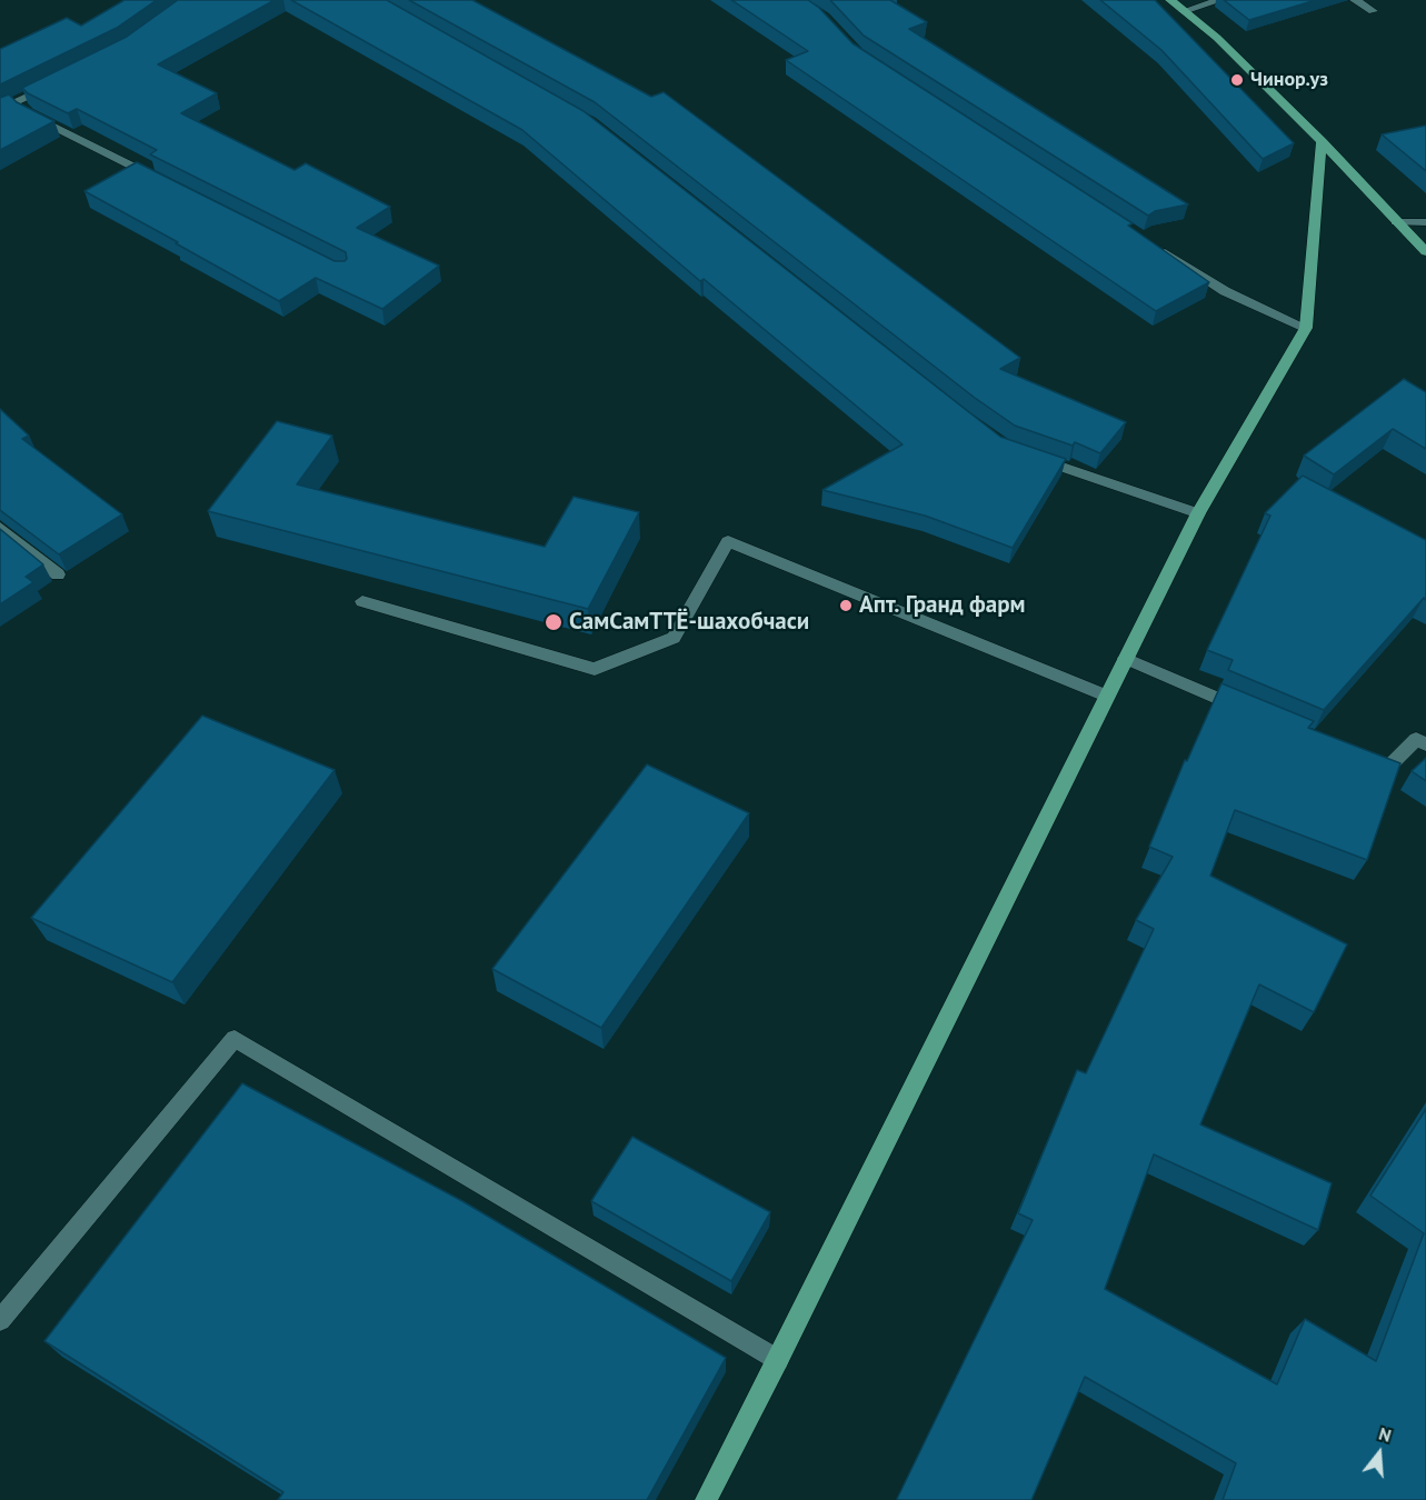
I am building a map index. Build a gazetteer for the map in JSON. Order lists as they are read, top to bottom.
{
  "places": ["Чинор.уз", "Апт. Гранд фарм", "СамСамТТЁ-шахобчаси"],
  "north": "top"
}
